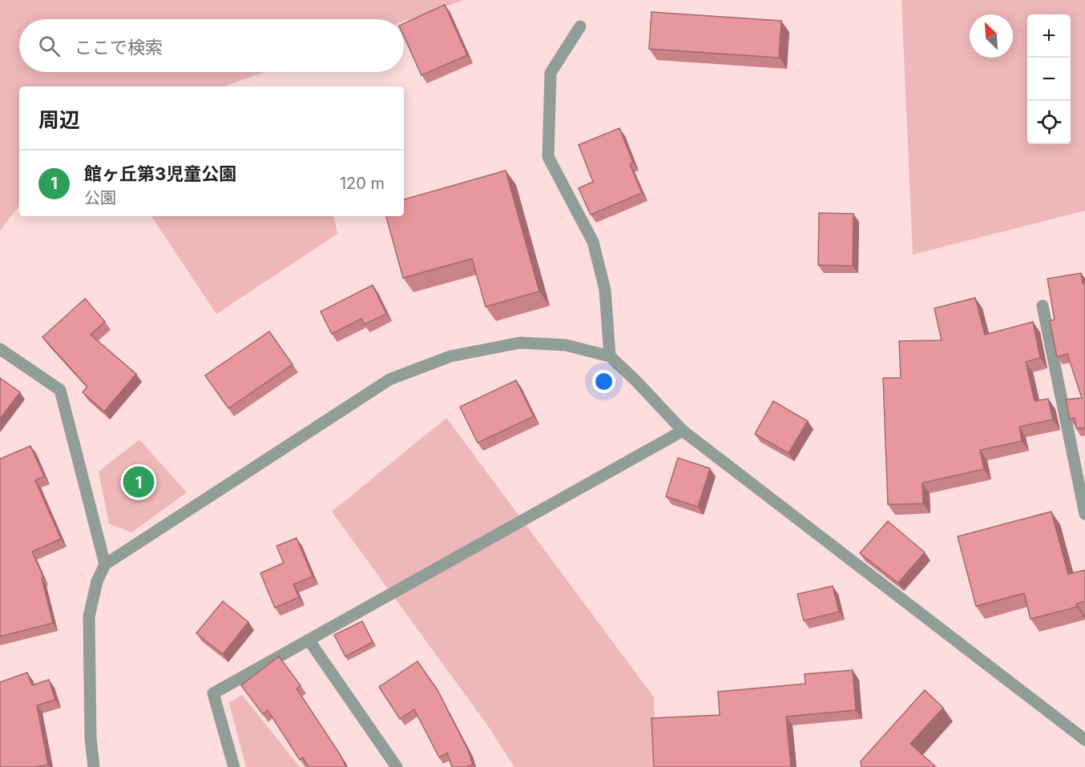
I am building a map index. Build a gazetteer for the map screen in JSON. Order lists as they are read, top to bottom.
{
  "north": "top left",
  "page": {
    "map_buttons": ["+", "−"],
    "search": "ここで検索",
    "heading": "周辺",
    "list": [
      {
        "mark": "1",
        "name": "館ヶ丘第3児童公園",
        "note": "公園",
        "value": "120 m"
      }
    ],
    "pins": "1"
  }
}
